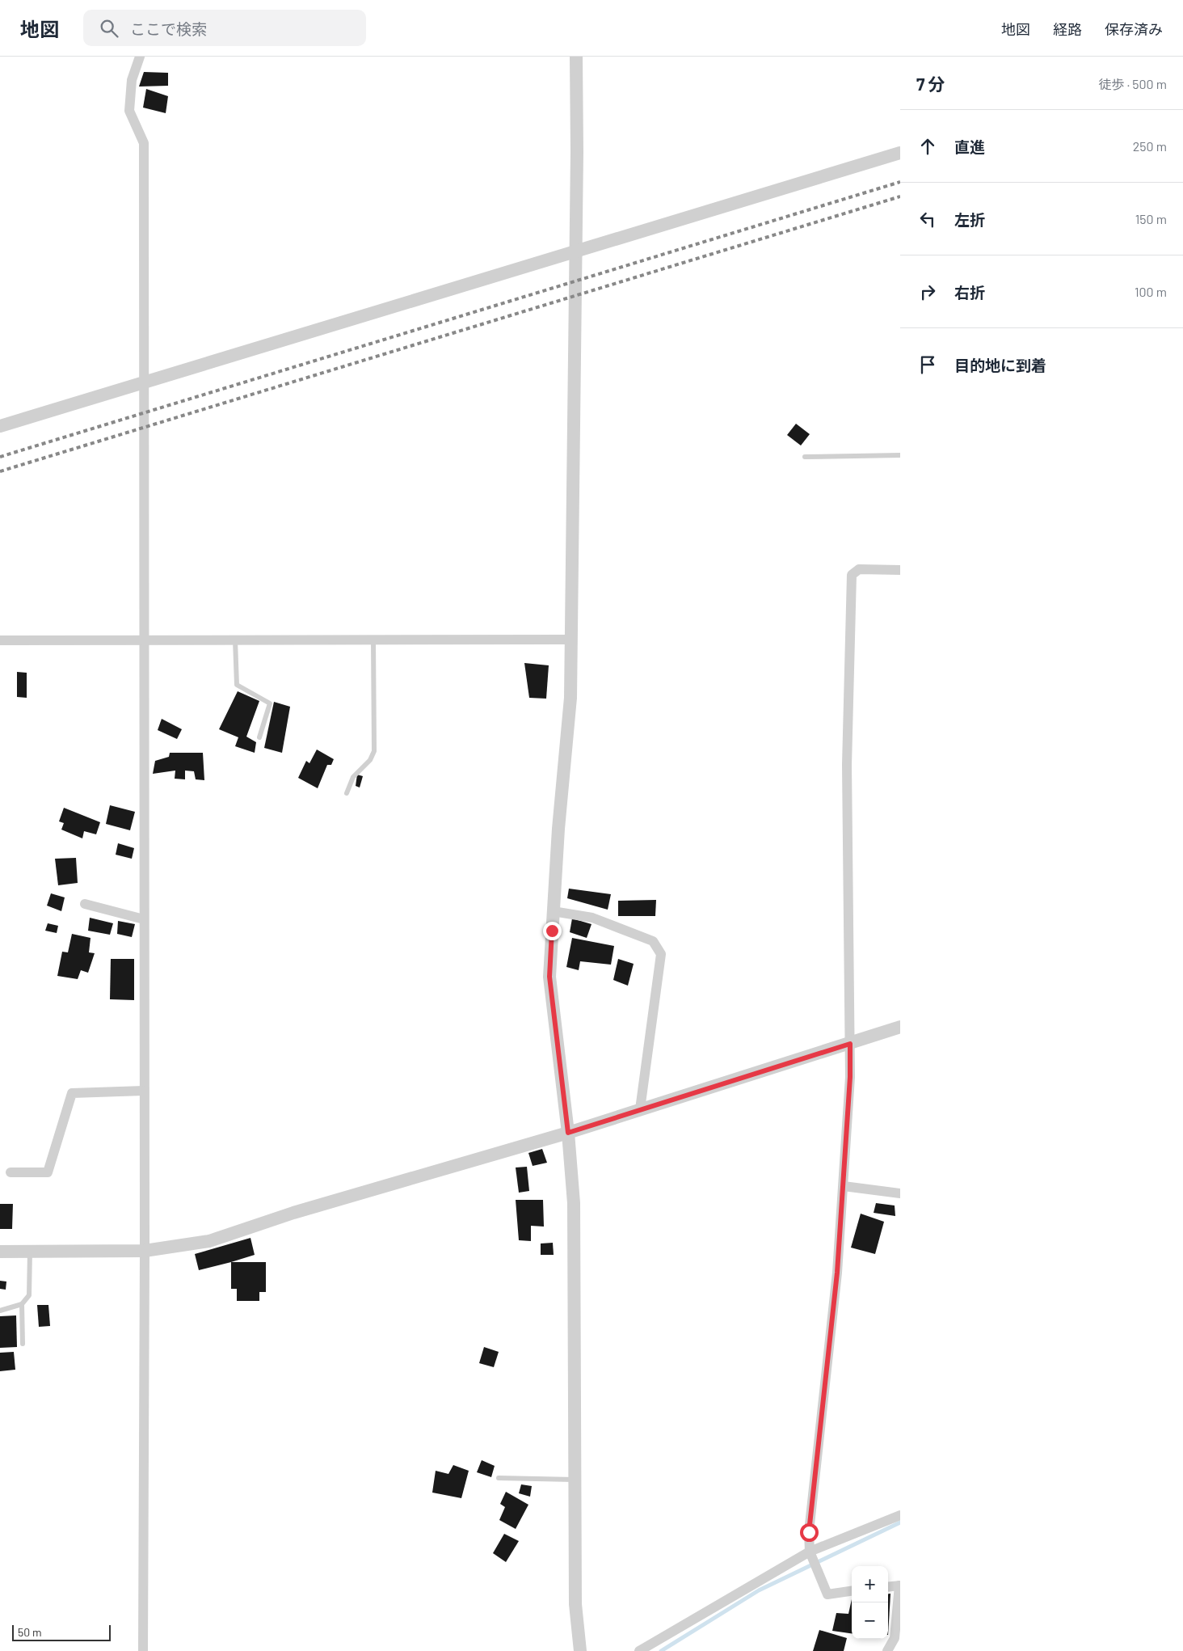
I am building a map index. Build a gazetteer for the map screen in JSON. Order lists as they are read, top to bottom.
{
  "scale_bar": "50 m",
  "page": {
    "header": "地図",
    "search": "ここで検索",
    "nav": ["地図", "経路", "保存済み"],
    "heading": ["7 分", "徒歩 · 500 m"],
    "list": [
      ["直進", "250 m"],
      ["左折", "150 m"],
      ["右折", "100 m"],
      "目的地に到着"
    ],
    "map_buttons": ["+", "−"],
    "scale": "50 m"
  }
}
